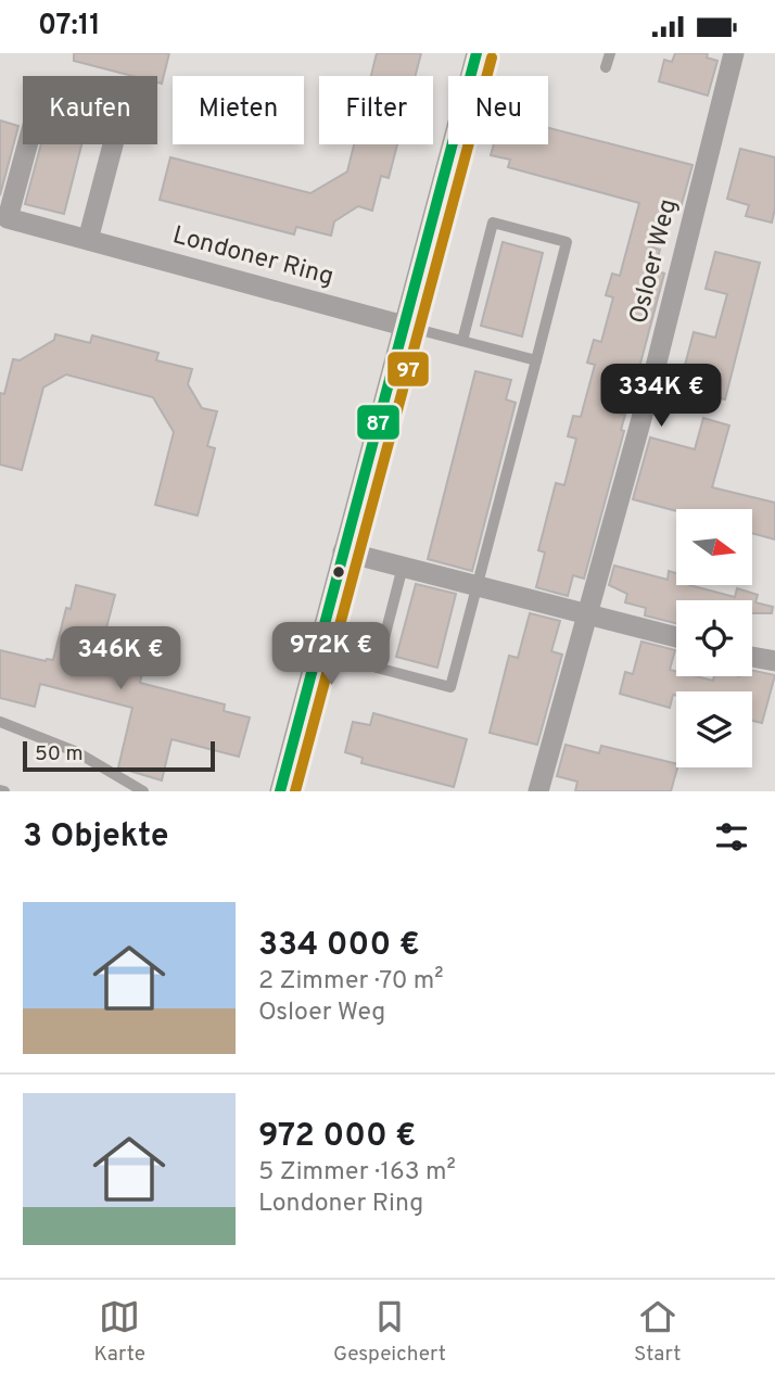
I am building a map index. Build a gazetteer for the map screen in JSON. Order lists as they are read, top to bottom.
{
  "streets": {
    "street": ["Londoner Ring", "Osloer Weg"]
  },
  "lines": ["transit line 87", "transit line 97"],
  "scale_bar": "50 m",
  "north": "right",
  "page": {
    "status": "07:11",
    "chip": [
      "Kaufen",
      "Mieten",
      "Filter",
      "Neu"
    ],
    "price": ["334K €", "972K €", "346K €"],
    "scale": "50 m",
    "heading": "3 Objekte",
    "list": [
      {
        "name": "334 000 €",
        "note": "2 Zimmer · 70 m² · Osloer Weg"
      },
      {
        "name": "972 000 €",
        "note": "5 Zimmer · 163 m² · Londoner Ring"
      }
    ],
    "tabs": ["Karte", "Gespeichert", "Start"]
  }
}
